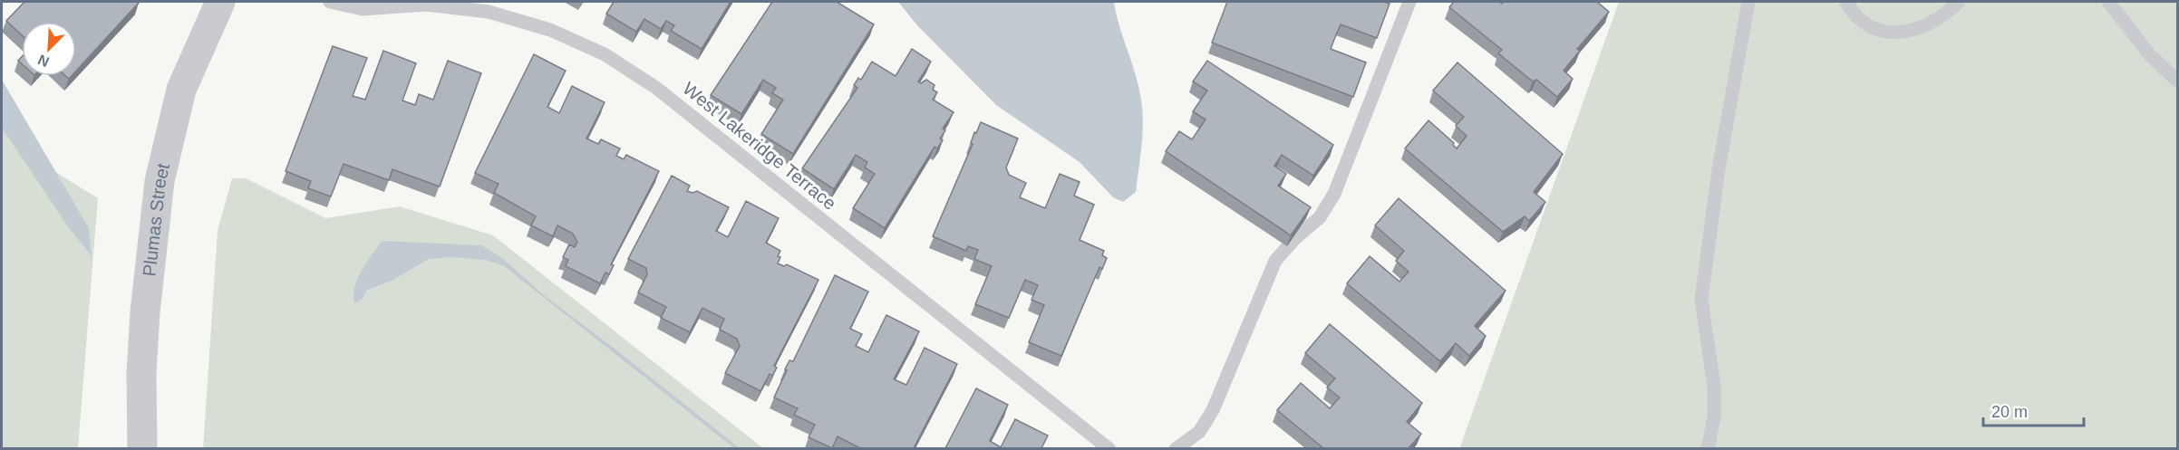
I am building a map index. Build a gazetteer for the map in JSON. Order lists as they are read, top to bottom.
{
  "streets": {
    "street": ["Plumas Street"],
    "lane": ["West Lakeridge Terrace"]
  },
  "scale_bar": "20 m",
  "north": "bottom left"
}
